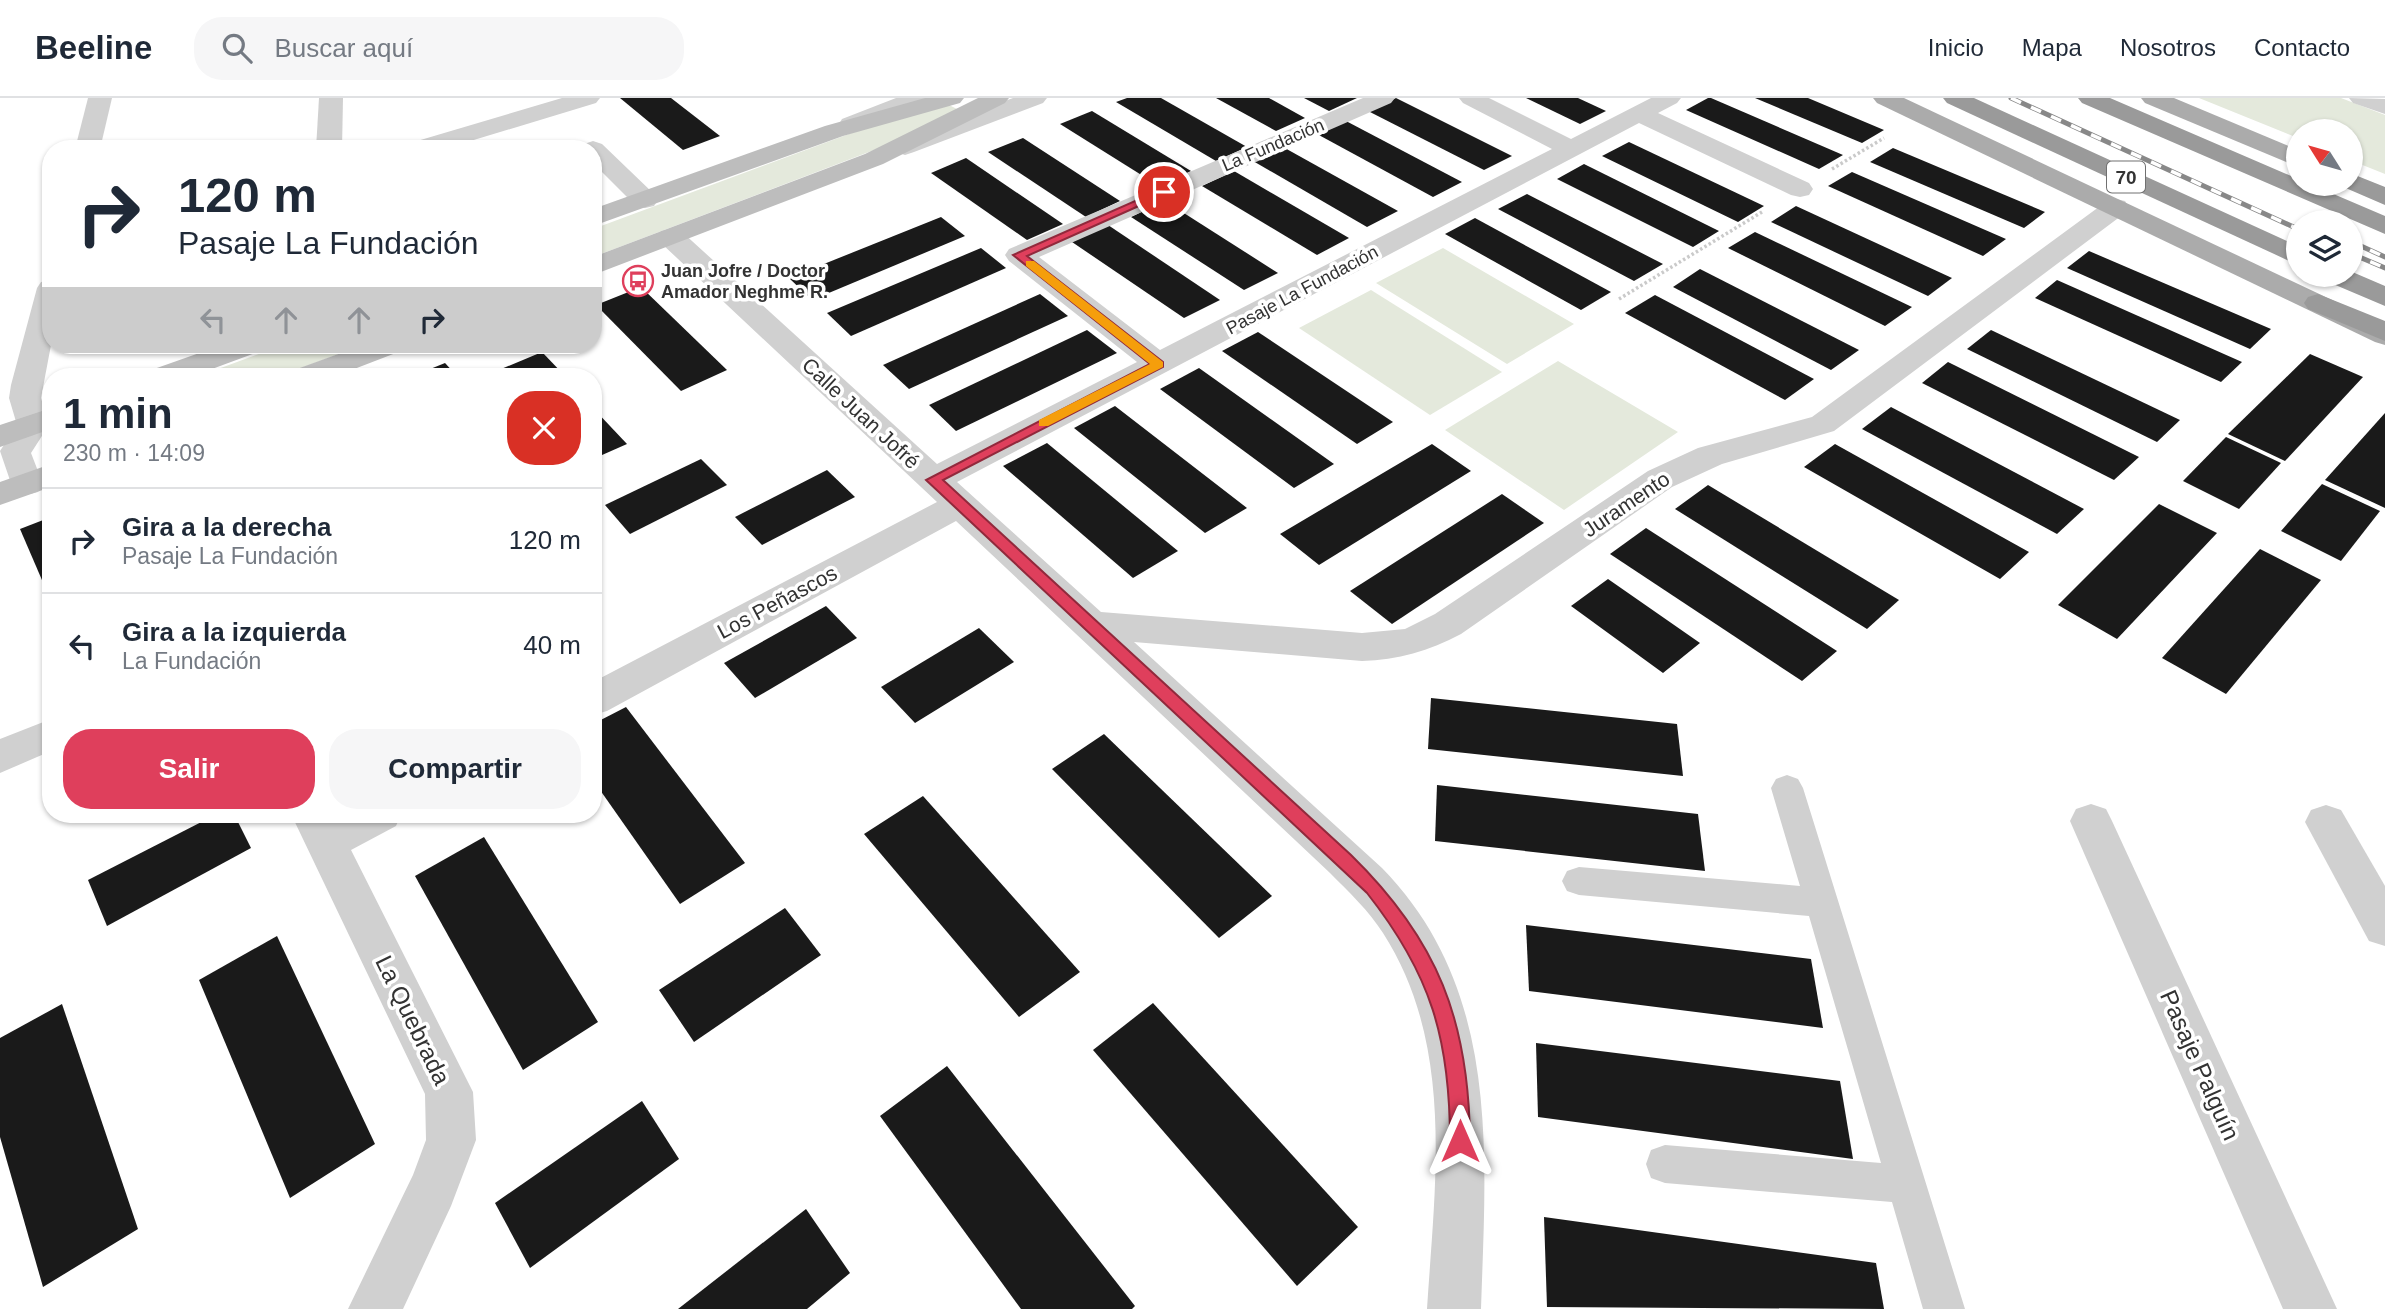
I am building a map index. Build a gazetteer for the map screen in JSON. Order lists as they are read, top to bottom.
{
  "streets": {
    "highway": ["70"],
    "street": [
      "La Fundación",
      "Pasaje La Fundación",
      "Calle Juan Jofré",
      "Juramento",
      "Los Peñascos",
      "La Quebrada",
      "Pasaje Palguín"
    ]
  },
  "crossings": [
    ["La Fundación", "Pasaje La Fundación"],
    ["Pasaje La Fundación", "Calle Juan Jofré"],
    ["Pasaje La Fundación", "Los Peñascos"],
    ["Calle Juan Jofré", "Juramento"],
    ["Calle Juan Jofré", "Los Peñascos"]
  ],
  "places": {
    "bus stop": ["Juan Jofre / Doctor Amador Neghme R."]
  },
  "north": "top left",
  "page": {
    "header": "Beeline",
    "search": "Buscar aquí",
    "nav": [
      "Inicio",
      "Mapa",
      "Nosotros",
      "Contacto"
    ],
    "turn": ["120 m", "Pasaje La Fundación"],
    "heading": ["1 min", "230 m · 14:09"],
    "list": [
      {
        "name": "Gira a la derecha",
        "note": "Pasaje La Fundación",
        "value": "120 m"
      },
      {
        "name": "Gira a la izquierda",
        "note": "La Fundación",
        "value": "40 m"
      }
    ],
    "buttons": ["Salir", "Compartir"]
  }
}
